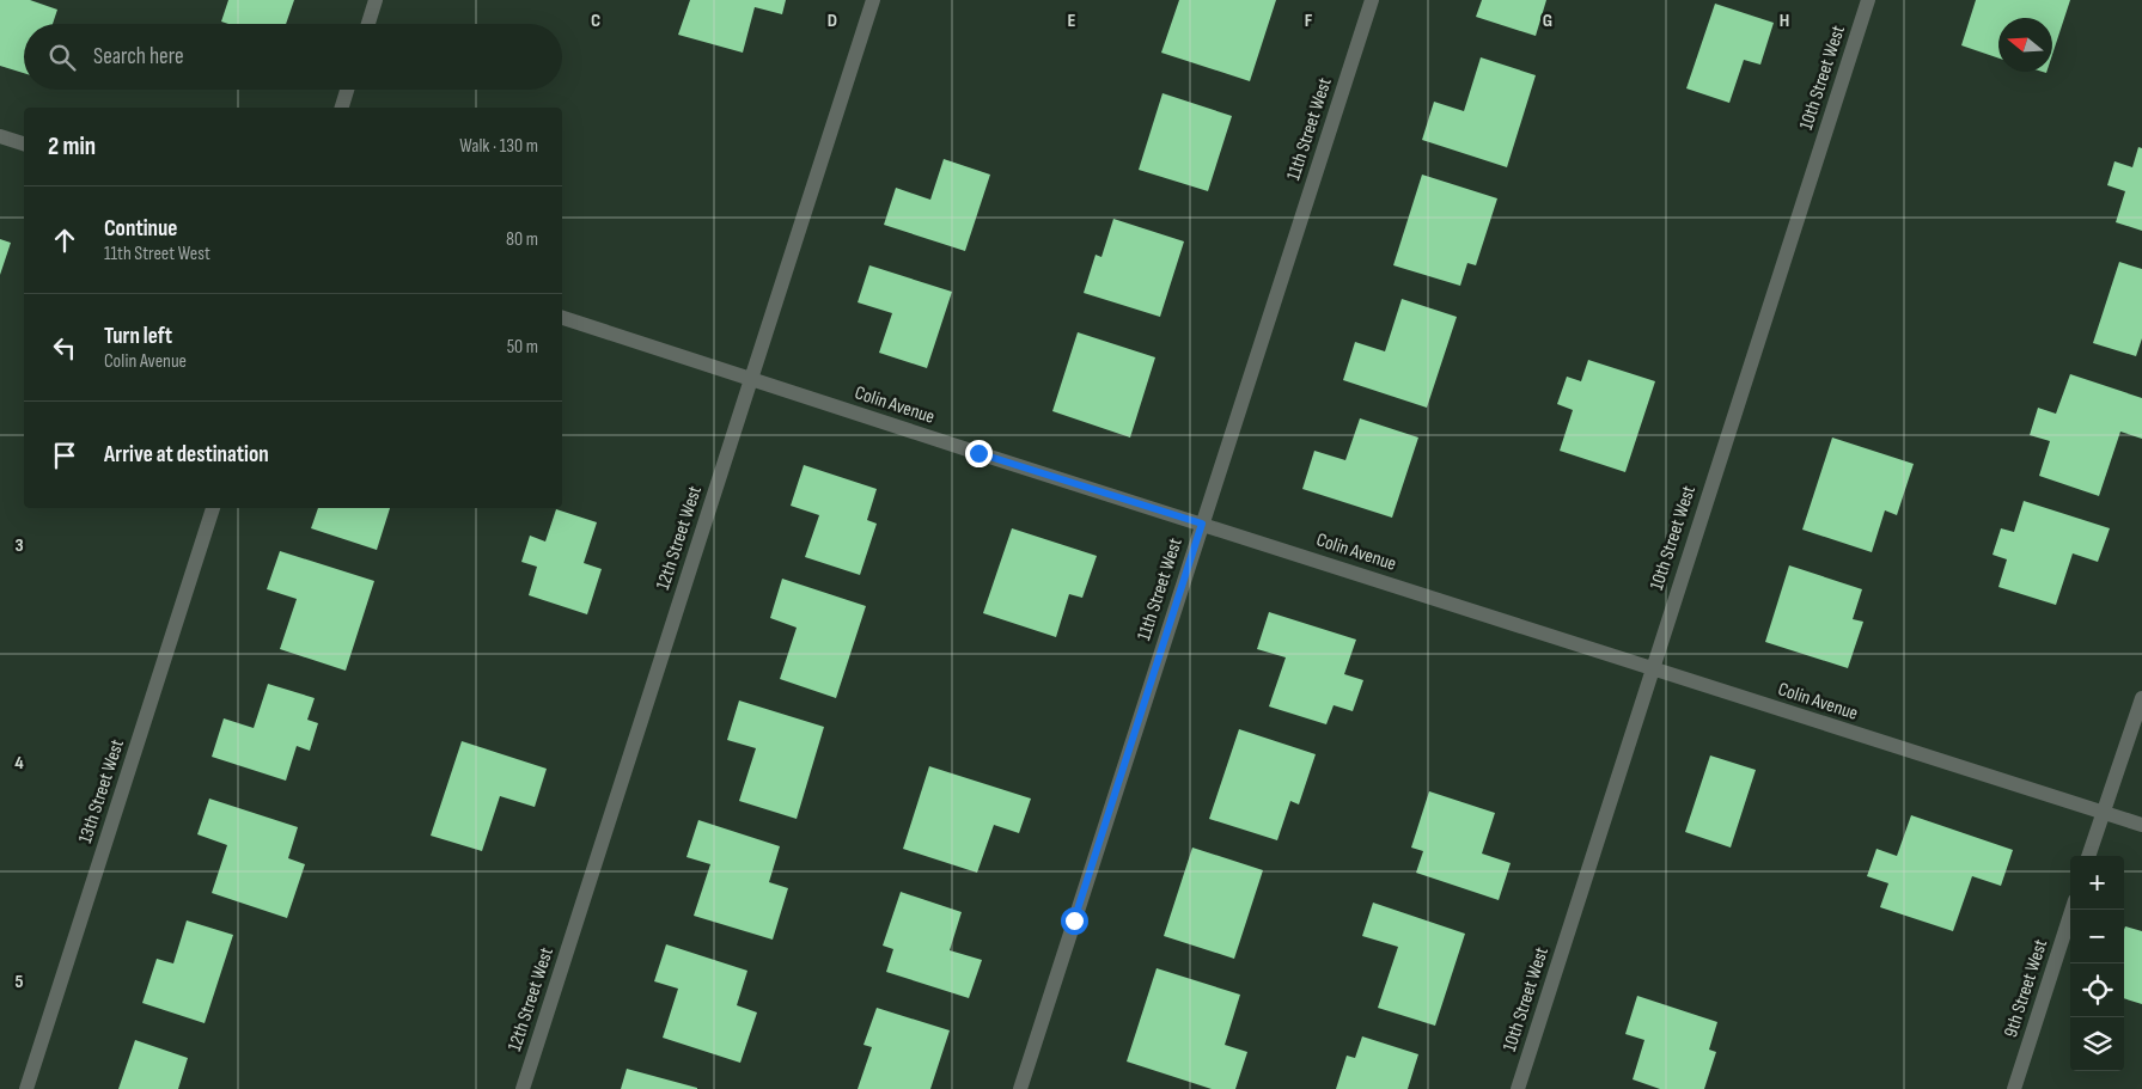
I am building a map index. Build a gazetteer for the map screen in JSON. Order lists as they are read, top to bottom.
{
  "streets": {
    "street": [
      "10th Street West",
      "11th Street West",
      "Colin Avenue",
      "12th Street West",
      "13th Street West",
      "9th Street West"
    ]
  },
  "crossings": [
    ["10th Street West", "Colin Avenue"],
    ["11th Street West", "Colin Avenue"],
    ["Colin Avenue", "12th Street West"]
  ],
  "north": "left",
  "page": {
    "search": "Search here",
    "heading": ["2 min", "Walk · 130 m"],
    "list": [
      ["Continue", "11th Street West", "80 m"],
      ["Turn left", "Colin Avenue", "50 m"],
      "Arrive at destination"
    ],
    "map_buttons": ["+", "−"]
  },
  "grid": {
    "columns": [
      "C",
      "D",
      "E",
      "F",
      "G",
      "H"
    ],
    "rows": ["3", "4", "5"]
  }
}
